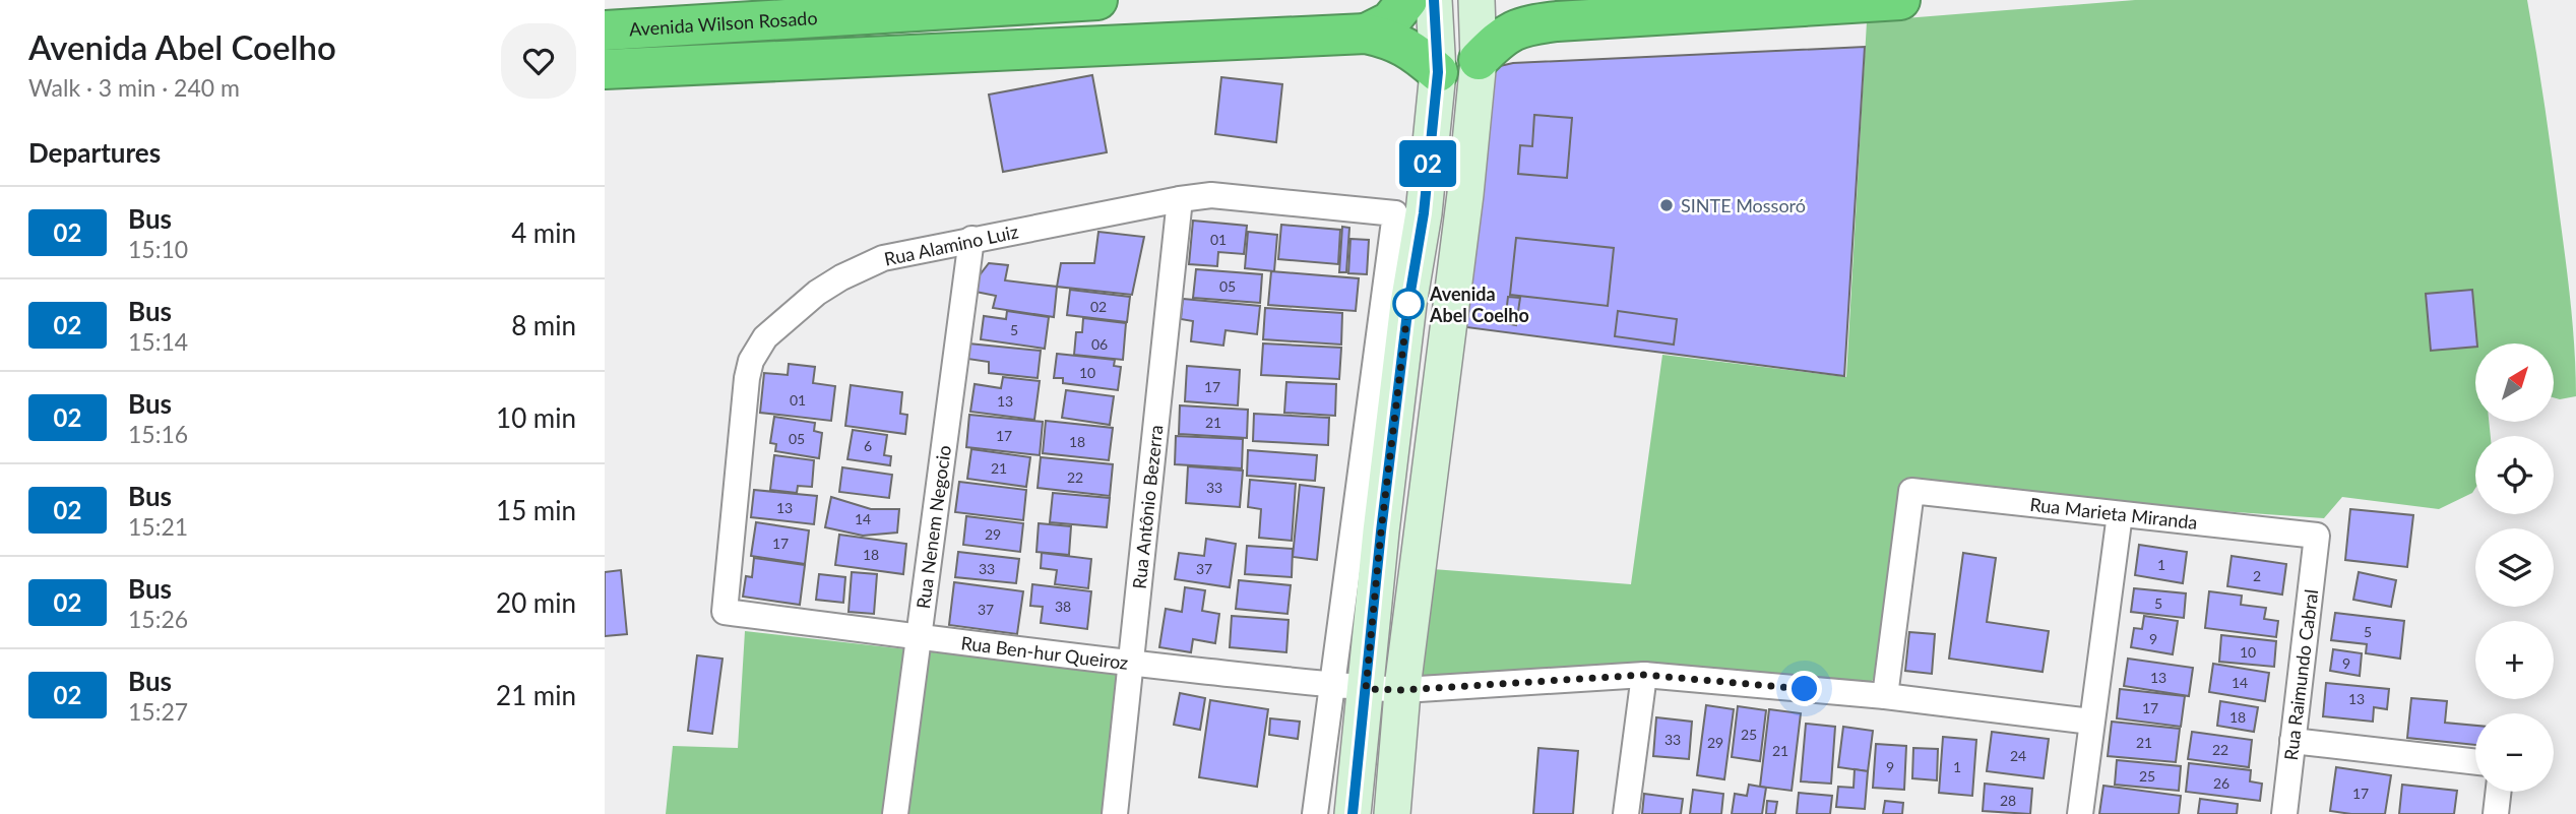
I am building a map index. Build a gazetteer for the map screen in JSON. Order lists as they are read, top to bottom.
{
  "streets": {
    "highway": ["Avenida Wilson Rosado"],
    "street": [
      "Rua Alamino Luiz",
      "Rua Antônio Bezerra",
      "Rua Marieta Miranda",
      "Rua Nenem Negocio",
      "Rua Ben-hur Queiroz",
      "Rua Raimundo Cabral"
    ]
  },
  "crossings": [
    ["Rua Alamino Luiz", "Rua Antônio Bezerra"],
    ["Rua Alamino Luiz", "Rua Nenem Negocio"],
    ["Rua Alamino Luiz", "Rua Ben-hur Queiroz"],
    ["Rua Antônio Bezerra", "Rua Ben-hur Queiroz"],
    ["Rua Marieta Miranda", "Rua Ben-hur Queiroz"],
    ["Rua Marieta Miranda", "Rua Raimundo Cabral"],
    ["Rua Nenem Negocio", "Rua Ben-hur Queiroz"]
  ],
  "places": ["SINTE Mossoró", "Avenida Abel Coelho"],
  "lines": ["bus line 02"],
  "house_numbers": [
    "01",
    "05",
    "02",
    "5",
    "06",
    "10",
    "17",
    "01",
    "13",
    "21",
    "17",
    "05",
    "18",
    "6",
    "21",
    "22",
    "33",
    "13",
    "14",
    "29",
    "17",
    "18",
    "1",
    "33",
    "37",
    "2",
    "5",
    "38",
    "37",
    "5",
    "9",
    "10",
    "9",
    "13",
    "14",
    "13",
    "17",
    "18",
    "25",
    "33",
    "29",
    "21",
    "22",
    "21",
    "24",
    "9",
    "1",
    "25",
    "26",
    "17",
    "28"
  ],
  "north": "top right",
  "page": {
    "heading": [
      ["Avenida Abel Coelho", "Walk · 3 min · 240 m"],
      "Departures"
    ],
    "on_map": "02",
    "list": [
      {
        "mark": "02",
        "name": "Bus",
        "note": "15:10",
        "value": "4 min"
      },
      {
        "mark": "02",
        "name": "Bus",
        "note": "15:14",
        "value": "8 min"
      },
      {
        "mark": "02",
        "name": "Bus",
        "note": "15:16",
        "value": "10 min"
      },
      {
        "mark": "02",
        "name": "Bus",
        "note": "15:21",
        "value": "15 min"
      },
      {
        "mark": "02",
        "name": "Bus",
        "note": "15:26",
        "value": "20 min"
      },
      {
        "mark": "02",
        "name": "Bus",
        "note": "15:27",
        "value": "21 min"
      }
    ],
    "map_buttons": ["+", "−"]
  }
}
